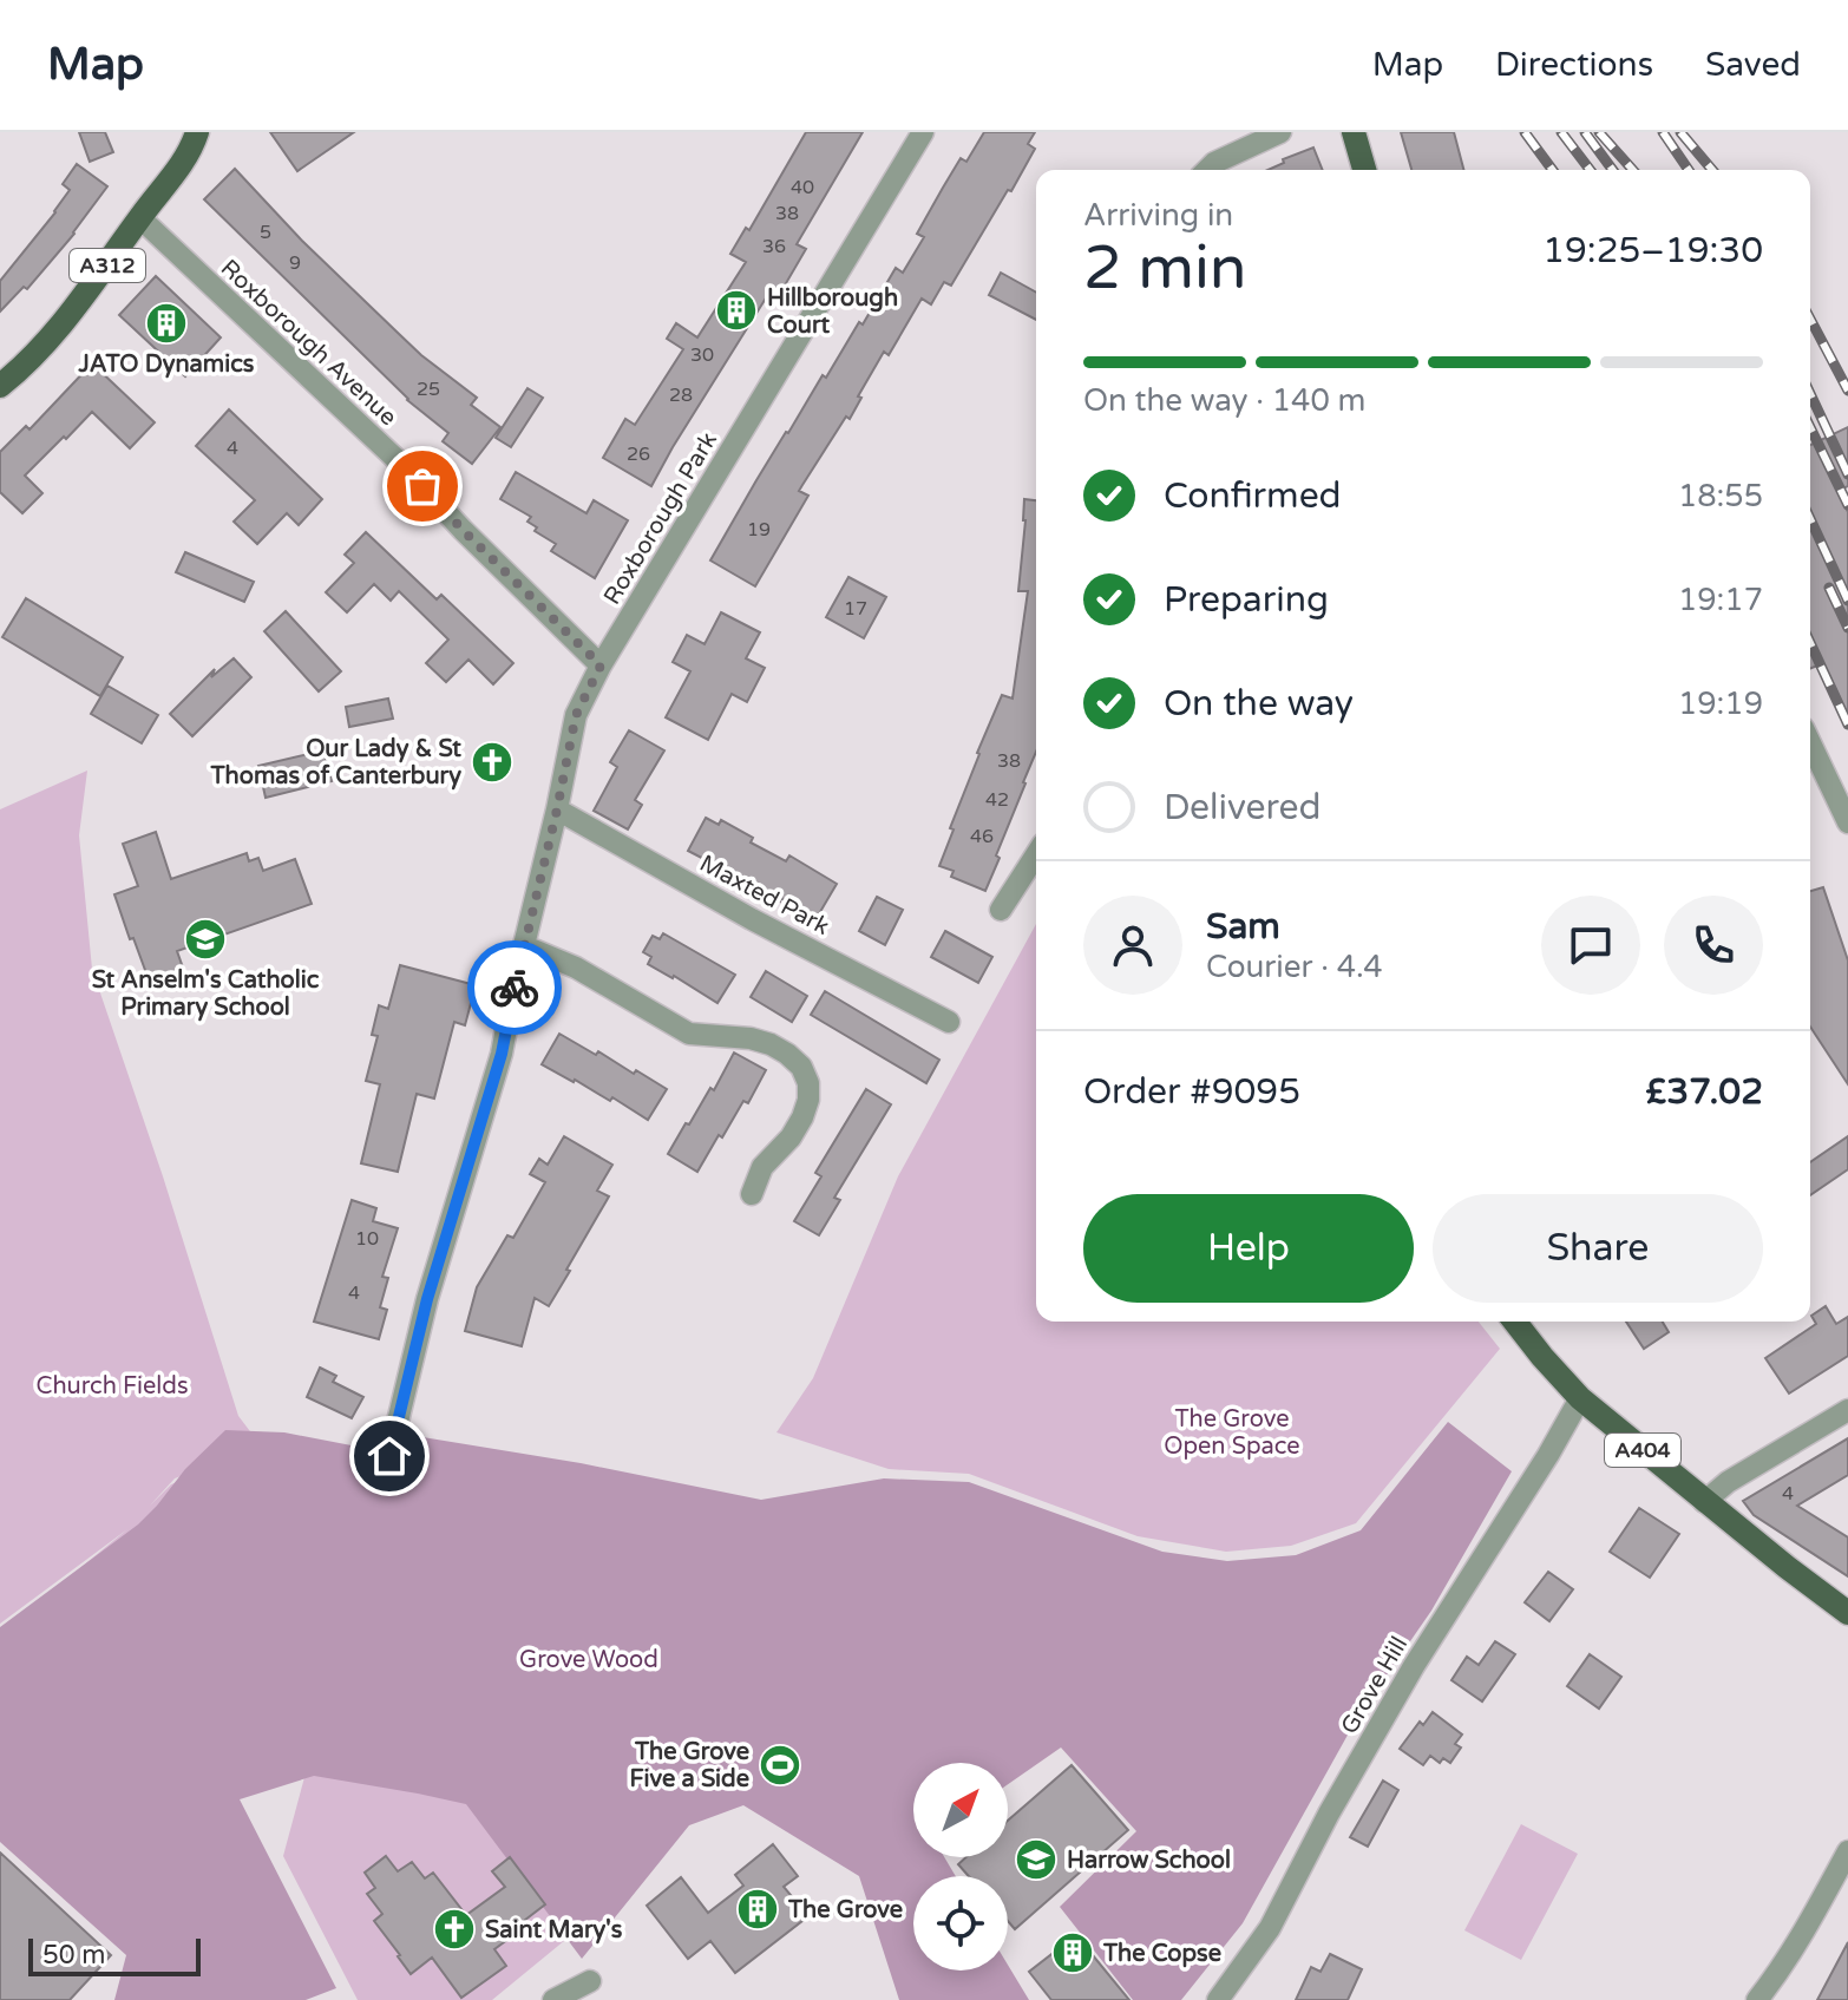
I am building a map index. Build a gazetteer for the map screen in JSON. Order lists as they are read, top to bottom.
{
  "streets": {
    "main road": ["A312", "A404"],
    "street": [
      "Roxborough Avenue",
      "Roxborough Park",
      "Maxted Park",
      "Grove Hill"
    ]
  },
  "crossings": [
    ["A312", "Roxborough Avenue"],
    ["Roxborough Avenue", "Roxborough Park"],
    ["Roxborough Park", "Maxted Park"],
    ["A404", "Grove Hill"]
  ],
  "parks": ["Church Fields", "The Grove Open Space", "Grove Wood"],
  "places": {
    "building": [
      "Hillborough Court",
      "JATO Dynamics",
      "The Grove",
      "The Copse"
    ],
    "church": ["Our Lady & St Thomas of Canterbury", "Saint Mary's"],
    "school or university": ["St Anselm's Catholic Primary School", "Harrow School"],
    "sports": ["The Grove Five a Side"]
  },
  "house_numbers": [
    "40",
    "38",
    "5",
    "36",
    "9",
    "30",
    "25",
    "28",
    "4",
    "26",
    "19",
    "17",
    "38",
    "42",
    "46",
    "10",
    "4",
    "4"
  ],
  "scale_bar": "50 m",
  "north": "top right",
  "page": {
    "header": "Map",
    "nav": ["Map", "Directions", "Saved"],
    "heading": ["2 min", "Arriving in", "19:25–19:30"],
    "panel": [
      "Sam",
      "Courier · 4.4",
      "Order #9095",
      "£37.02"
    ],
    "bar": "On the way · 140 m",
    "list": [
      ["Confirmed", "18:55"],
      ["Preparing", "19:17"],
      ["On the way", "19:19"],
      "Delivered"
    ],
    "buttons": ["Help", "Share"],
    "scale": "50 m"
  }
}
